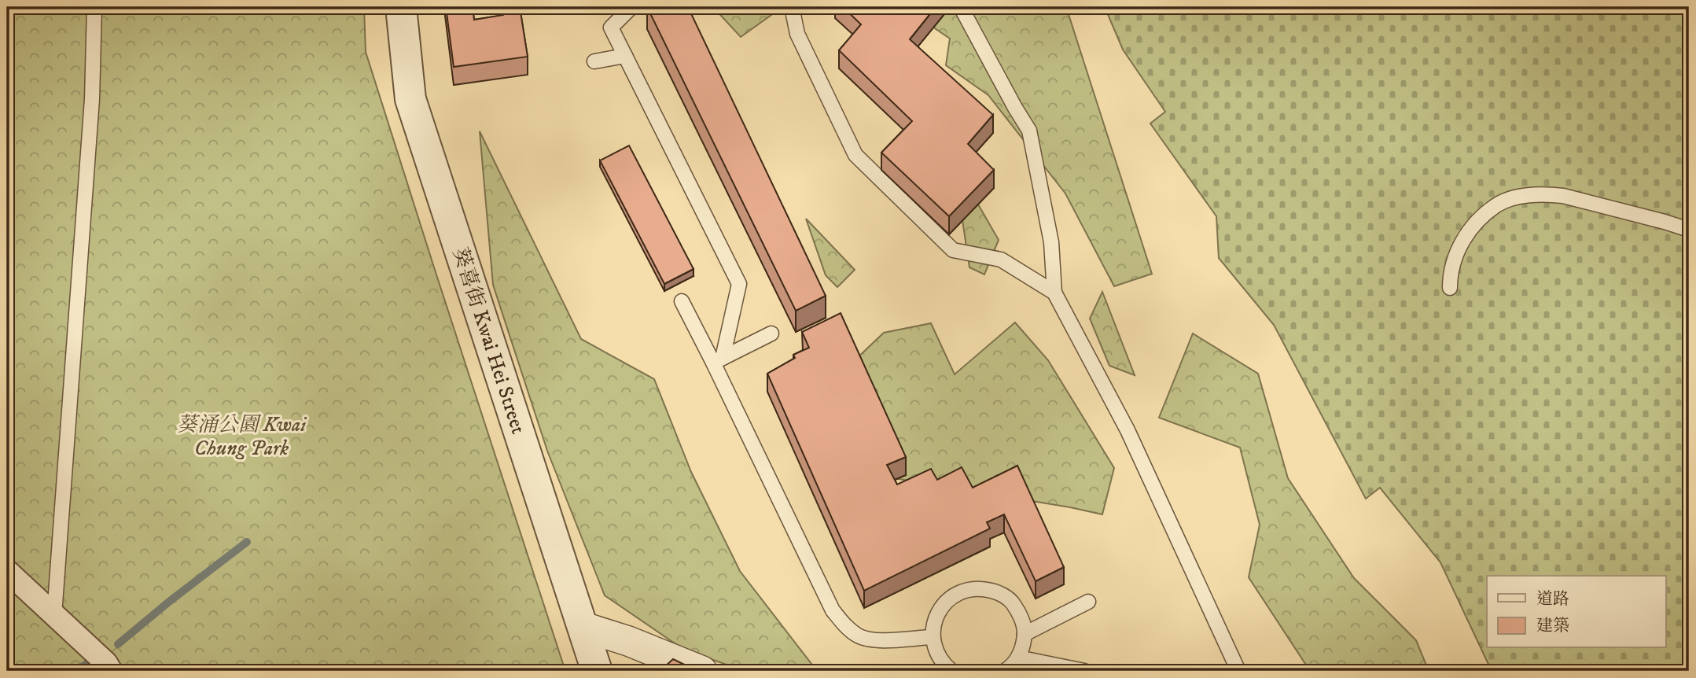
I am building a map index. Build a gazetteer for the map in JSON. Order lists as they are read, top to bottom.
{
  "streets": {
    "street": ["葵喜街 Kwai Hei Street"]
  },
  "parks": ["葵涌公園 Kwai Chung Park"],
  "legend": ["道路", "建築"]
}
